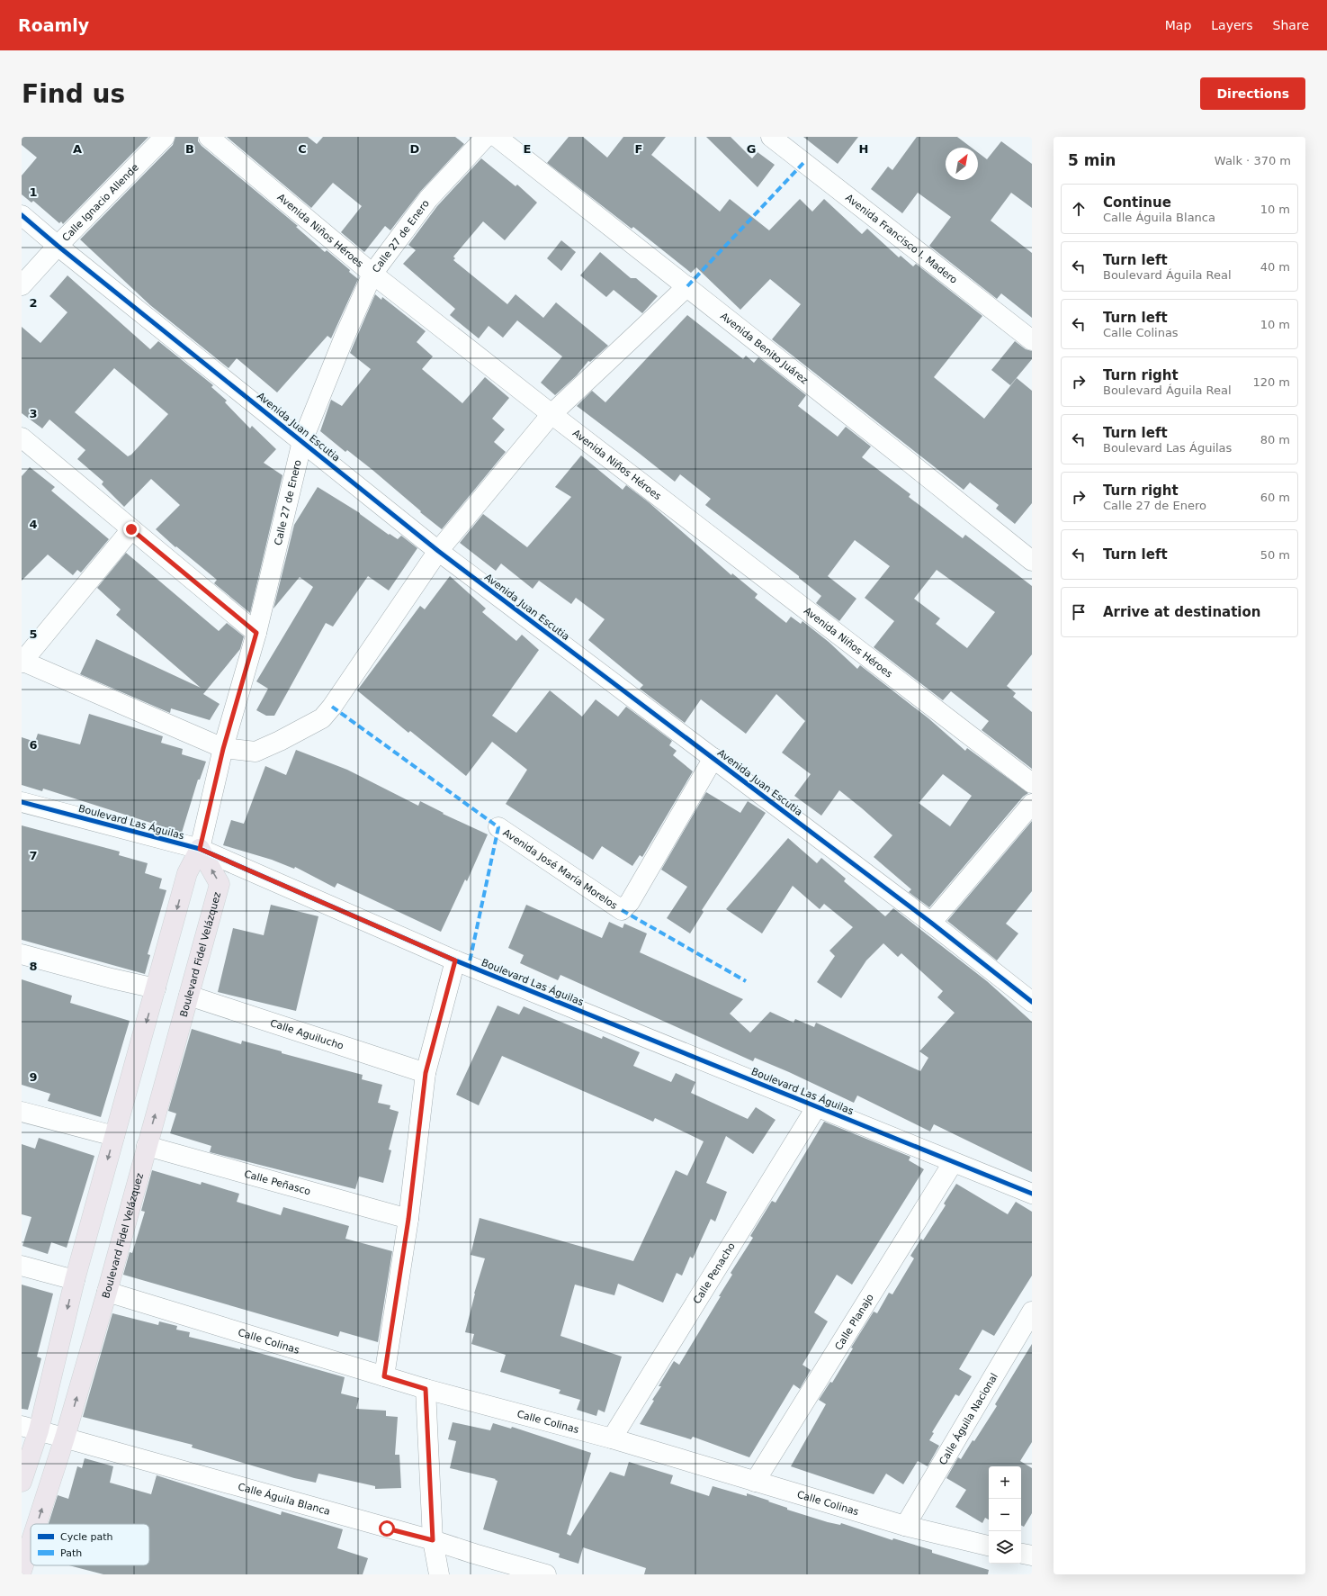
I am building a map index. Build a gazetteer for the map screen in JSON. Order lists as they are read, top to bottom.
{
  "streets": {
    "main road": ["Boulevard Fidel Velázquez"],
    "street": [
      "Calle Ignacio Allende",
      "Avenida Niños Héroes",
      "Calle 27 de Enero",
      "Avenida Francisco I. Madero",
      "Avenida Benito Juárez",
      "Avenida Juan Escutia",
      "Boulevard Las Águilas",
      "Avenida José María Morelos",
      "Calle Aguilucho",
      "Calle Peñasco",
      "Calle Penacho",
      "Calle Planajo",
      "Calle Colinas",
      "Calle Águila Nacional",
      "Calle Águila Blanca"
    ]
  },
  "crossings": [
    ["Calle Ignacio Allende", "Avenida Juan Escutia"],
    ["Avenida Niños Héroes", "Calle 27 de Enero"],
    ["Calle 27 de Enero", "Avenida Juan Escutia"],
    ["Calle 27 de Enero", "Boulevard Las Águilas"],
    ["Calle 27 de Enero", "Boulevard Fidel Velázquez"],
    ["Avenida Juan Escutia", "Avenida José María Morelos"],
    ["Boulevard Las Águilas", "Boulevard Fidel Velázquez"],
    ["Boulevard Las Águilas", "Calle Penacho"],
    ["Boulevard Las Águilas", "Calle Planajo"],
    ["Boulevard Fidel Velázquez", "Calle Aguilucho"],
    ["Boulevard Fidel Velázquez", "Calle Peñasco"],
    ["Boulevard Fidel Velázquez", "Calle Colinas"],
    ["Boulevard Fidel Velázquez", "Calle Águila Blanca"],
    ["Calle Penacho", "Calle Colinas"],
    ["Calle Planajo", "Calle Colinas"],
    ["Calle Colinas", "Calle Águila Nacional"]
  ],
  "legend": ["Cycle path", "Path"],
  "north": "top right",
  "page": {
    "header": "Roamly",
    "nav": ["Map", "Layers", "Share"],
    "buttons": "Directions",
    "title": "Find us",
    "heading": ["5 min", "Walk · 370 m"],
    "list": [
      ["Continue", "Calle Águila Blanca", "10 m"],
      ["Turn left", "Boulevard Águila Real", "40 m"],
      ["Turn left", "Calle Colinas", "10 m"],
      ["Turn right", "Boulevard Águila Real", "120 m"],
      ["Turn left", "Boulevard Las Águilas", "80 m"],
      ["Turn right", "Calle 27 de Enero", "60 m"],
      ["Turn left", "50 m"],
      "Arrive at destination"
    ],
    "map_buttons": ["+", "−"]
  },
  "grid": {
    "columns": [
      "A",
      "B",
      "C",
      "D",
      "E",
      "F",
      "G",
      "H"
    ],
    "rows": [
      "1",
      "2",
      "3",
      "4",
      "5",
      "6",
      "7",
      "8",
      "9"
    ]
  }
}
